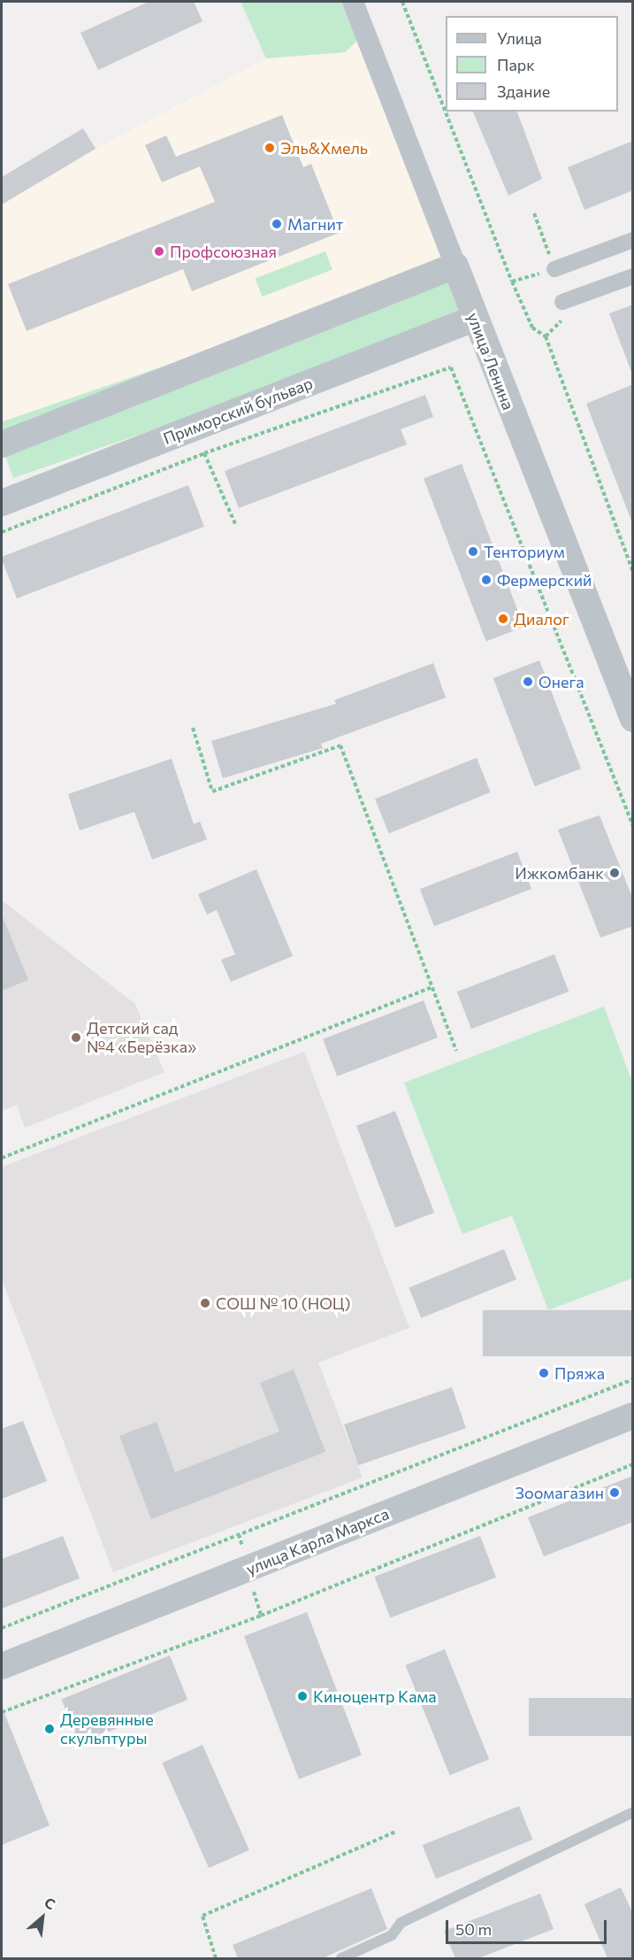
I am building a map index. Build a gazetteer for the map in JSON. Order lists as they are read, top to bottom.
{
  "streets": {
    "street": ["улица Ленина", "Приморский бульвар", "улица Карла Маркса"]
  },
  "crossings": [
    ["улица Ленина", "Приморский бульвар"]
  ],
  "places": [
    "Эль&Хмель",
    "Магнит",
    "Профсоюзная",
    "Тенториум",
    "Фермерский",
    "Диалог",
    "Онега",
    "Ижкомбанк",
    "Детский сад №4 «Берёзка»",
    "СОШ № 10 (НОЦ)",
    "Пряжа",
    "Зоомагазин",
    "Киноцентр Кама",
    "Деревянные скульптуры"
  ],
  "legend": ["Улица", "Парк", "Здание"],
  "scale_bar": "50 m",
  "north": "top right"
}
